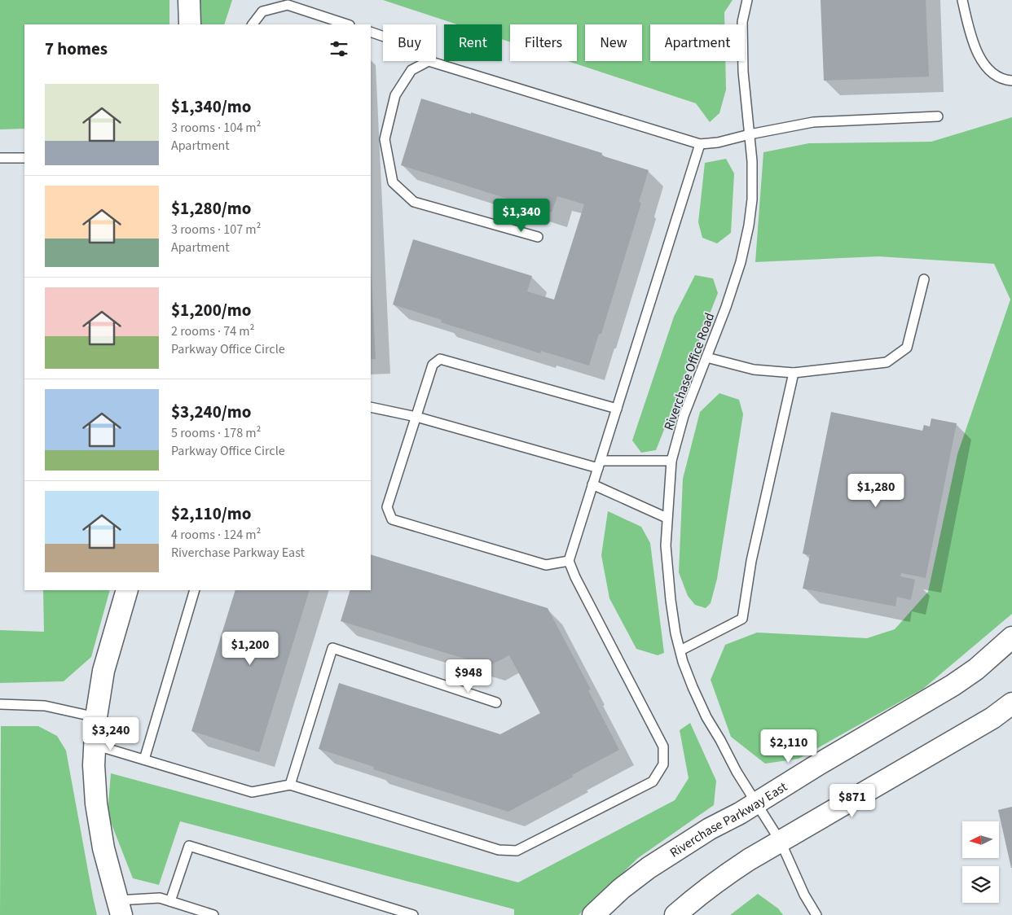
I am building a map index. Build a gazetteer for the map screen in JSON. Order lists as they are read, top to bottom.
{
  "streets": {
    "street": ["Riverchase Parkway East"],
    "lane": ["Riverchase Office Road"]
  },
  "crossings": [
    ["Riverchase Office Road", "Riverchase Parkway East"]
  ],
  "north": "left",
  "page": {
    "chip": [
      "Buy",
      "Rent",
      "Filters",
      "New",
      "Apartment"
    ],
    "heading": "7 homes",
    "list": [
      {
        "name": "$1,340/mo",
        "note": "3 rooms · 104 m² · Apartment"
      },
      {
        "name": "$1,280/mo",
        "note": "3 rooms · 107 m² · Apartment"
      },
      {
        "name": "$1,200/mo",
        "note": "2 rooms · 74 m² · Parkway Office Circle"
      },
      {
        "name": "$3,240/mo",
        "note": "5 rooms · 178 m² · Parkway Office Circle"
      },
      {
        "name": "$2,110/mo",
        "note": "4 rooms · 124 m² · Riverchase Parkway East"
      }
    ],
    "price": [
      "$1,340",
      "$1,280",
      "$1,200",
      "$948",
      "$3,240",
      "$2,110",
      "$871"
    ]
  }
}
